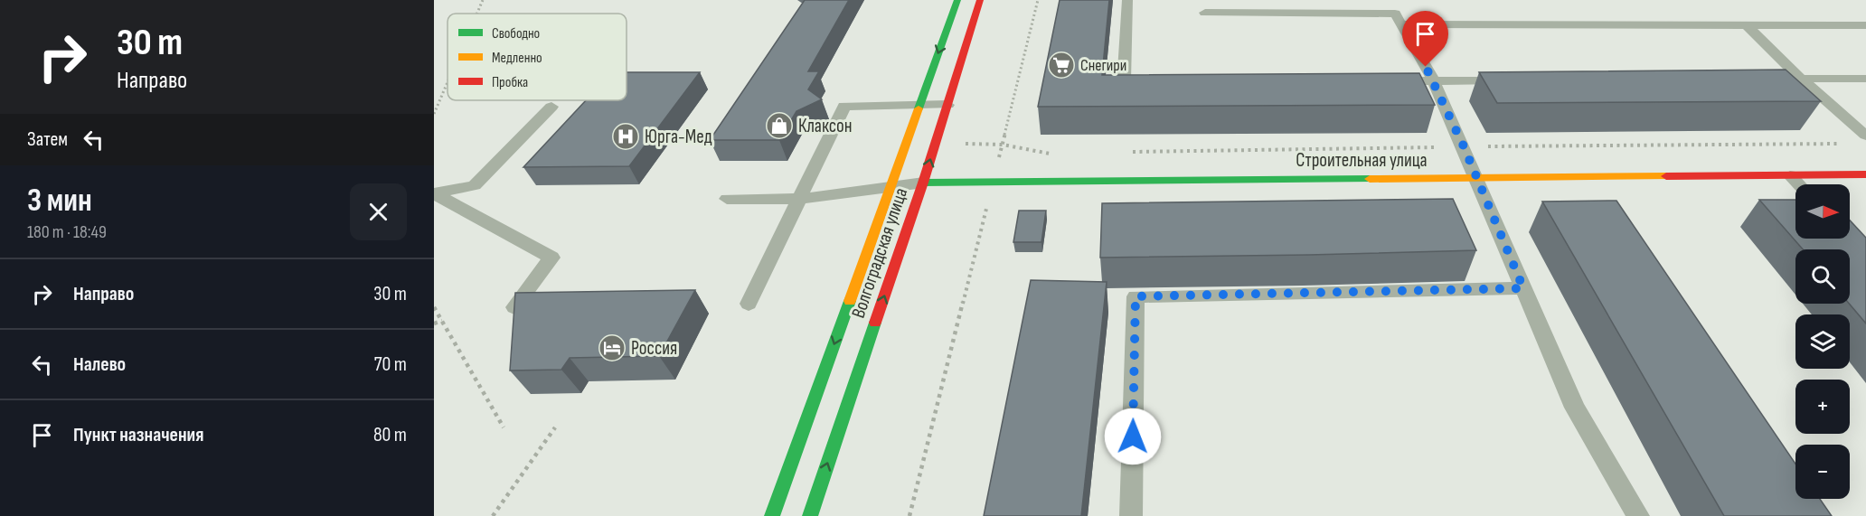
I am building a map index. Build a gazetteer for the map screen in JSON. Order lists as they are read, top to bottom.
{
  "streets": {
    "main road": ["Строительная улица", "Волгоградская улица"]
  },
  "crossings": [
    ["Строительная улица", "Волгоградская улица"]
  ],
  "places": {
    "supermarket": ["Снегири"],
    "shop": ["Клаксон"],
    "hospital": ["Юрга-Мед"],
    "hotel": ["Россия"]
  },
  "legend": ["Свободно", "Медленно", "Пробка"],
  "north": "right",
  "page": {
    "turn": ["30 m", "Направо"],
    "then": "Затем",
    "heading": ["3 мин", "180 m · 18:49"],
    "map_buttons": ["+", "−"],
    "list": [
      {
        "name": "Направо",
        "value": "30 m"
      },
      {
        "name": "Налево",
        "value": "70 m"
      },
      {
        "name": "Пункт назначения",
        "value": "80 m"
      }
    ]
  }
}
